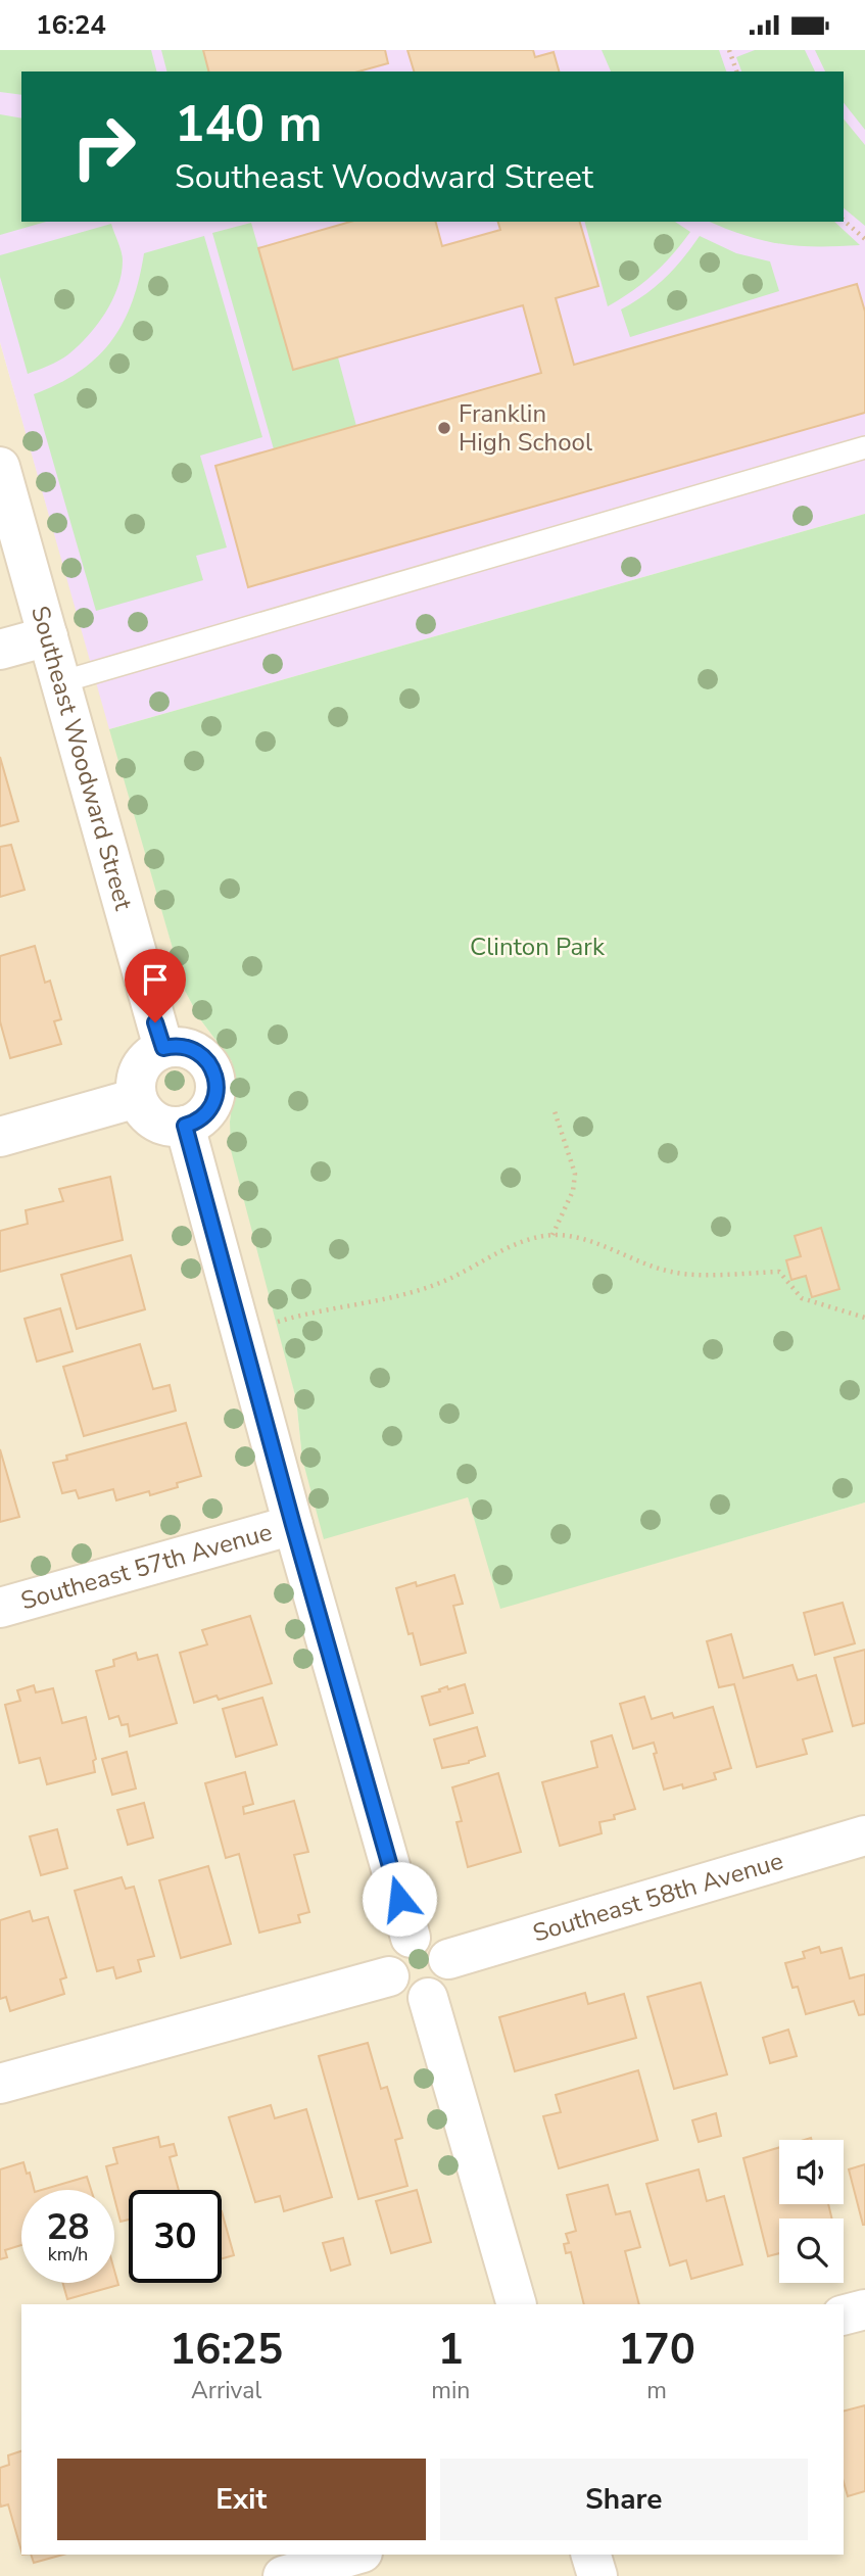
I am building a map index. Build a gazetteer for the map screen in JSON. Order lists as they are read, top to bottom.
{
  "streets": {
    "street": ["Southeast Woodward Street", "Southeast 57th Avenue", "Southeast 58th Avenue"]
  },
  "parks": ["Clinton Park"],
  "places": ["Franklin High School"],
  "page": {
    "status": "16:24",
    "turn": ["140 m", "Southeast Woodward Street"],
    "speed": "28 km/h",
    "limit": "30",
    "eta": [
      "16:25",
      "Arrival",
      "1",
      "min",
      "170",
      "m"
    ],
    "buttons": ["Exit", "Share"]
  }
}
